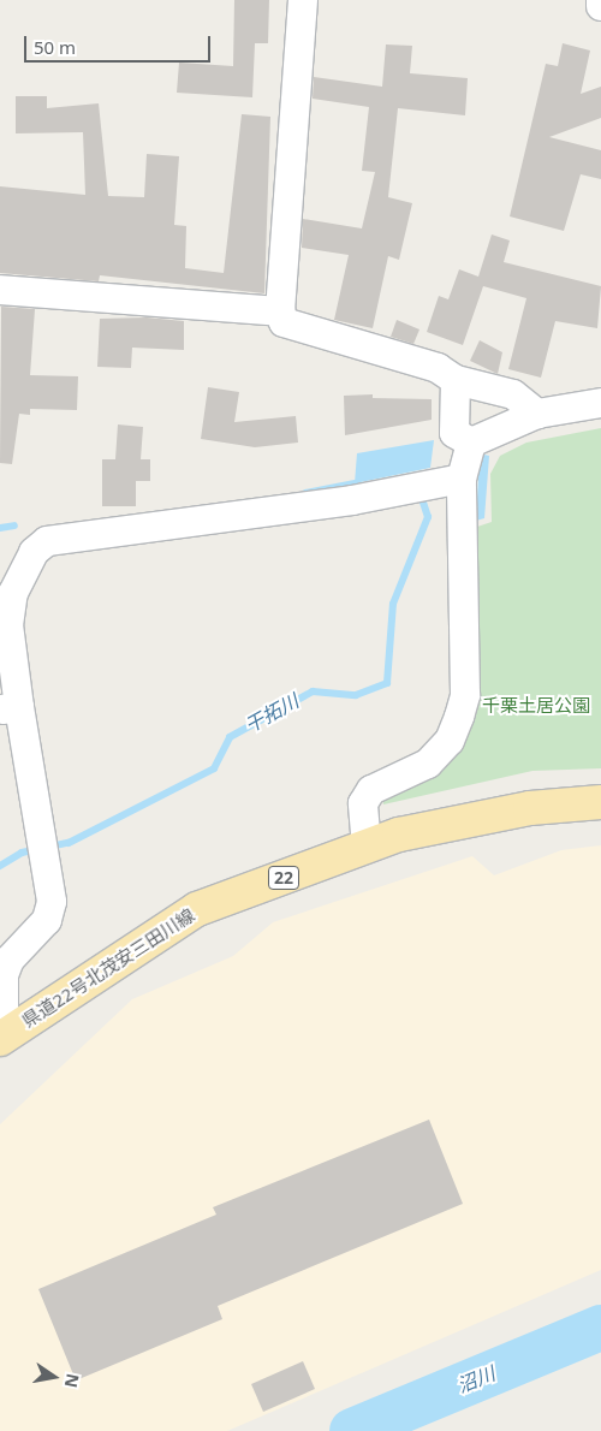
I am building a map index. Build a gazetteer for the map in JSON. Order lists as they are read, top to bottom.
{
  "streets": {
    "main road": ["22", "県道22号北茂安三田川線"]
  },
  "water": ["干拓川", "沼川"],
  "parks": ["千栗土居公園"],
  "scale_bar": "50 m",
  "north": "right"
}
